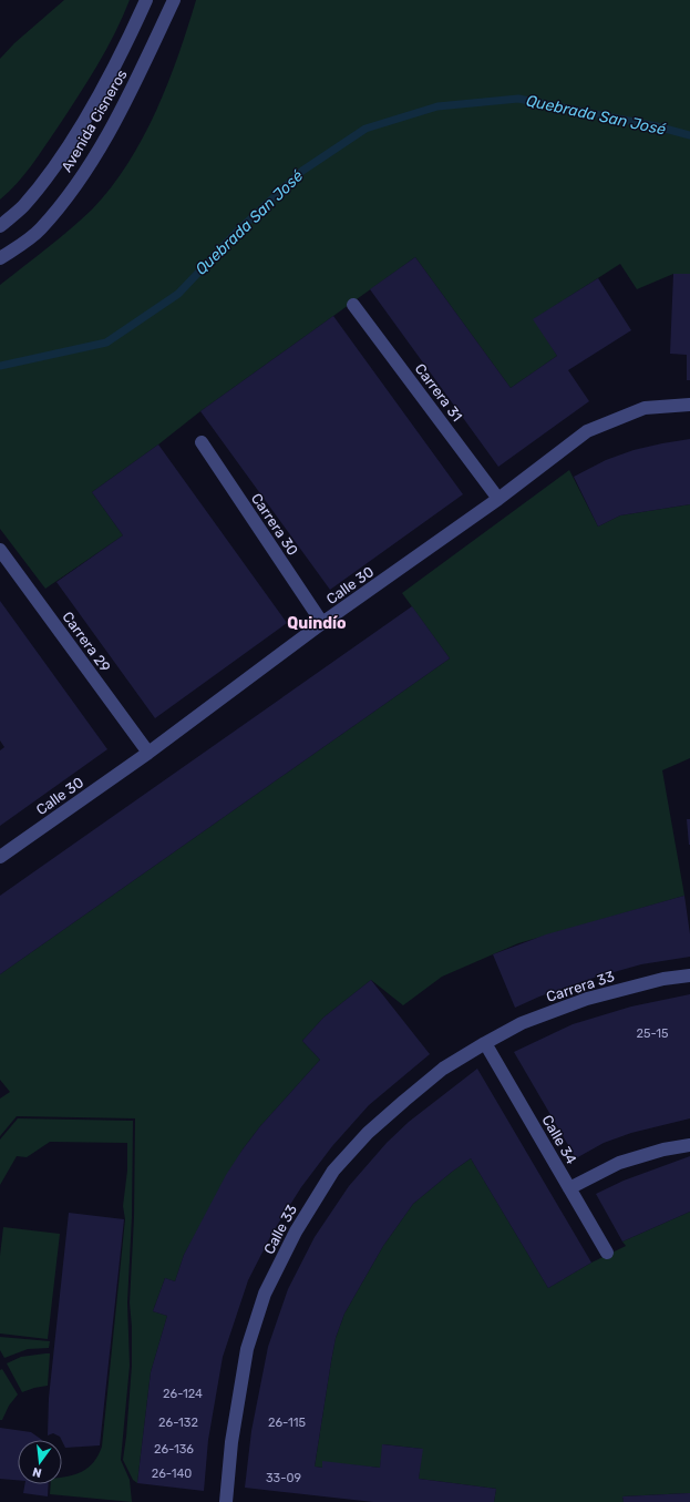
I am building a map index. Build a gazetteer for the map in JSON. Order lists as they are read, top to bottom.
{
  "streets": {
    "street": [
      "Avenida Cisneros",
      "Carrera 31",
      "Carrera 30",
      "Calle 30",
      "Carrera 29",
      "Carrera 33",
      "Calle 34",
      "Calle 33"
    ]
  },
  "crossings": [
    ["Carrera 31", "Calle 30"],
    ["Carrera 30", "Calle 30"],
    ["Calle 30", "Carrera 29"],
    ["Carrera 33", "Calle 34"],
    ["Carrera 33", "Calle 33"],
    ["Calle 34", "Calle 33"]
  ],
  "districts": ["Quindío"],
  "water": ["Quebrada San José"],
  "house_numbers": [
    "25-15",
    "26-124",
    "26-132",
    "26-115",
    "26-136",
    "26-140",
    "33-09"
  ],
  "north": "bottom"
}
